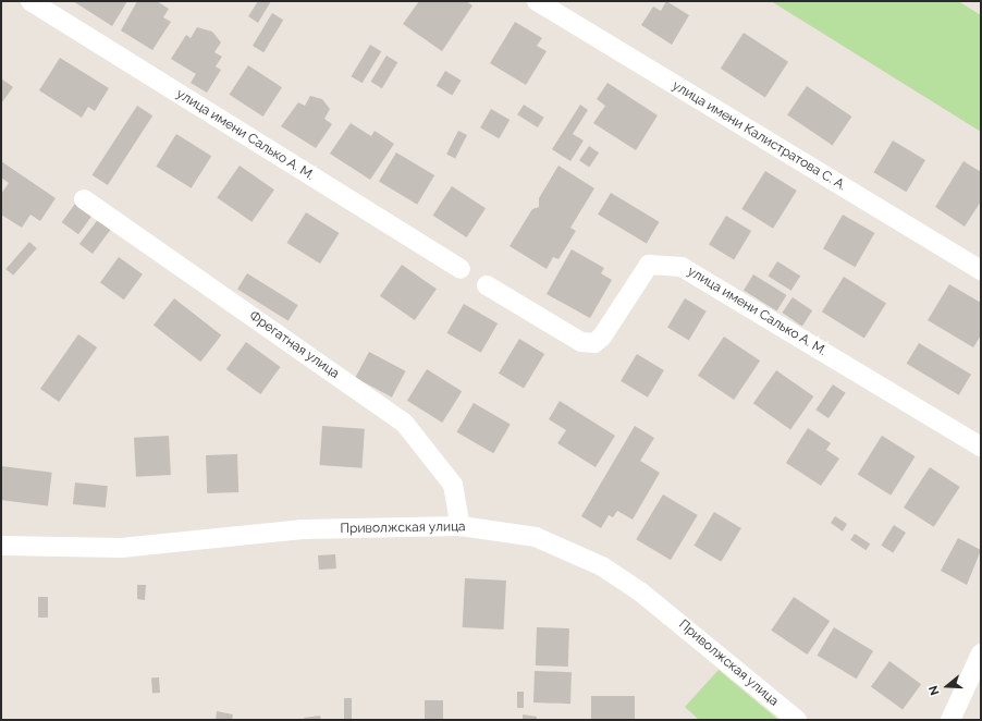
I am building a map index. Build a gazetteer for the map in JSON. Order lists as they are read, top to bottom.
{
  "streets": {
    "street": [
      "улица имени Салько А. М.",
      "улица имени Калистратова С. А.",
      "Фрегатная улица",
      "Приволжская улица"
    ]
  },
  "crossings": [
    ["Фрегатная улица", "Приволжская улица"]
  ],
  "north": "left"
}
